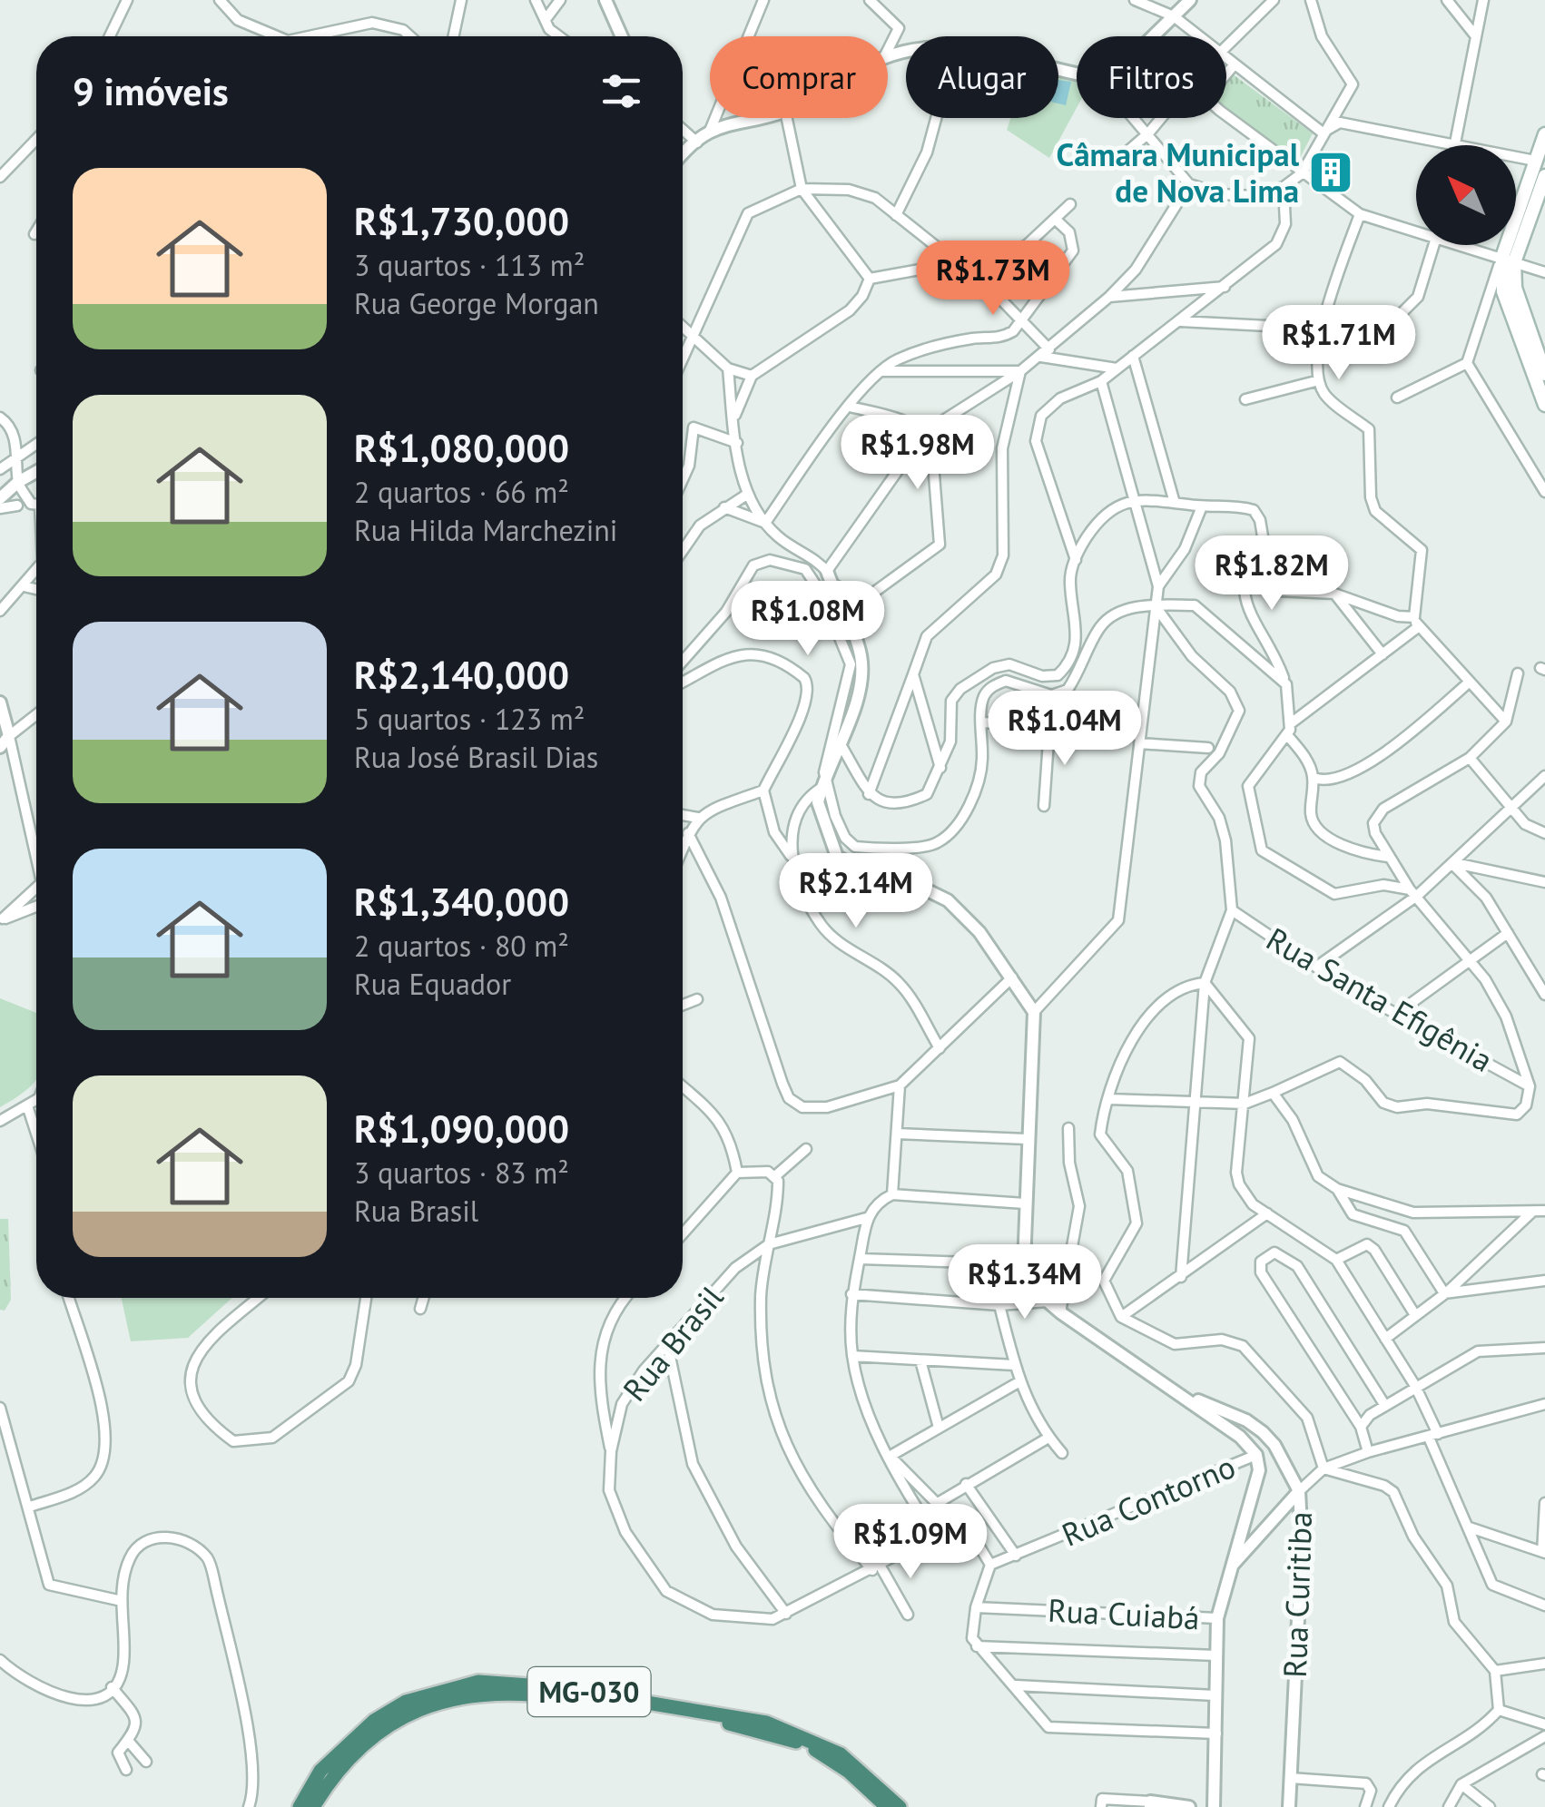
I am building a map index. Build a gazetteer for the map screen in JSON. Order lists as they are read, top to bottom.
{
  "streets": {
    "highway": ["MG-030"],
    "street": [
      "Rua Santa Efigênia",
      "Rua Brasil",
      "Rua Contorno",
      "Rua Curitiba",
      "Rua Cuiabá"
    ]
  },
  "places": {
    "building": ["Câmara Municipal de Nova Lima"]
  },
  "north": "top left",
  "page": {
    "chip": ["Comprar", "Alugar", "Filtros"],
    "heading": "9 imóveis",
    "list": [
      {
        "name": "R$1,730,000",
        "note": "3 quartos · 113 m² · Rua George Morgan"
      },
      {
        "name": "R$1,080,000",
        "note": "2 quartos · 66 m² · Rua Hilda Marchezini"
      },
      {
        "name": "R$2,140,000",
        "note": "5 quartos · 123 m² · Rua José Brasil Dias"
      },
      {
        "name": "R$1,340,000",
        "note": "2 quartos · 80 m² · Rua Equador"
      },
      {
        "name": "R$1,090,000",
        "note": "3 quartos · 83 m² · Rua Brasil"
      }
    ],
    "price": [
      "R$1.73M",
      "R$1.71M",
      "R$1.98M",
      "R$1.82M",
      "R$1.08M",
      "R$1.04M",
      "R$2.14M",
      "R$1.34M",
      "R$1.09M"
    ]
  }
}
